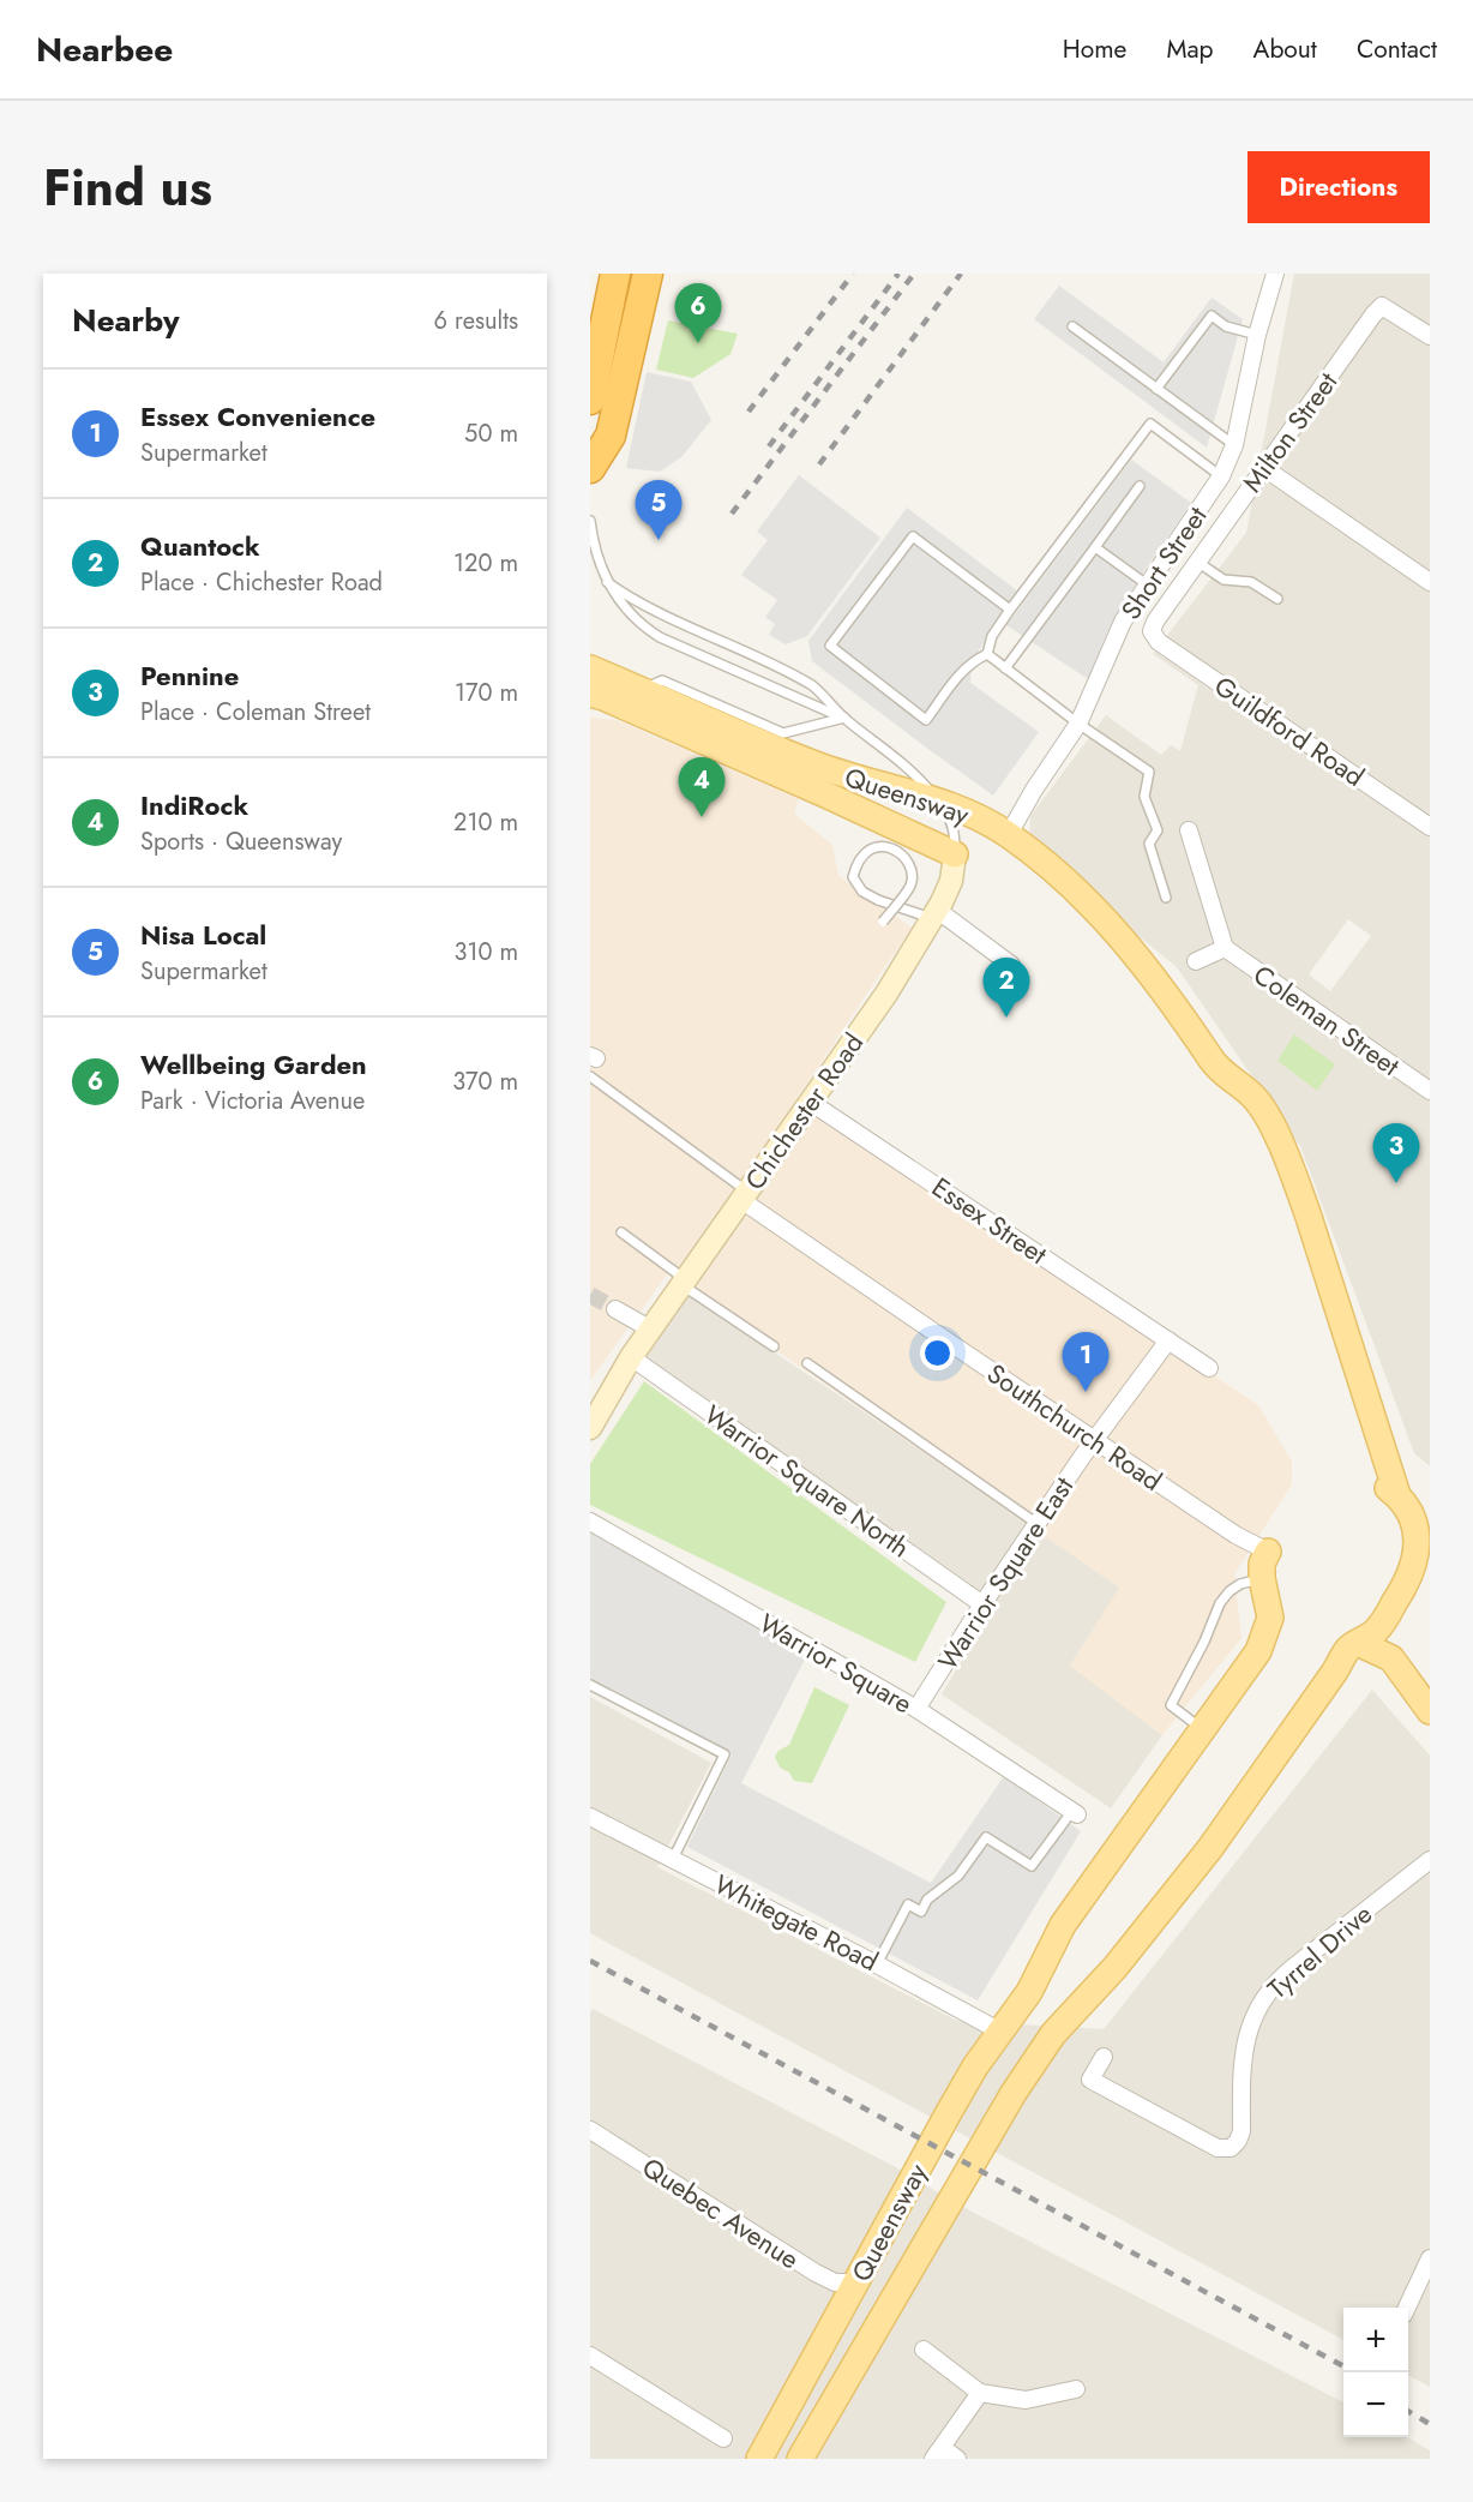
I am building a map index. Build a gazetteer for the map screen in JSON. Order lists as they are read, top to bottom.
{
  "streets": {
    "main road": ["Queensway"],
    "street": [
      "Milton Street",
      "Short Street",
      "Guildford Road",
      "Coleman Street",
      "Chichester Road",
      "Essex Street",
      "Southchurch Road",
      "Warrior Square North",
      "Warrior Square East",
      "Warrior Square",
      "Whitegate Road",
      "Tyrrel Drive",
      "Quebec Avenue"
    ]
  },
  "crossings": [
    ["Milton Street", "Guildford Road"],
    ["Short Street", "Queensway"],
    ["Queensway", "Chichester Road"],
    ["Queensway", "Whitegate Road"],
    ["Queensway", "Quebec Avenue"],
    ["Chichester Road", "Essex Street"],
    ["Chichester Road", "Southchurch Road"],
    ["Chichester Road", "Warrior Square North"],
    ["Southchurch Road", "Warrior Square East"],
    ["Warrior Square North", "Warrior Square East"],
    ["Warrior Square East", "Warrior Square"]
  ],
  "page": {
    "header": "Nearbee",
    "nav": [
      "Home",
      "Map",
      "About",
      "Contact"
    ],
    "title": "Find us",
    "buttons": "Directions",
    "heading": ["Nearby", "6 results"],
    "pins": [
      "6",
      "5",
      "4",
      "2",
      "3",
      "1"
    ],
    "list": [
      {
        "mark": "1",
        "name": "Essex Convenience",
        "note": "Supermarket",
        "value": "50 m"
      },
      {
        "mark": "2",
        "name": "Quantock",
        "note": "Place · Chichester Road",
        "value": "120 m"
      },
      {
        "mark": "3",
        "name": "Pennine",
        "note": "Place · Coleman Street",
        "value": "170 m"
      },
      {
        "mark": "4",
        "name": "IndiRock",
        "note": "Sports · Queensway",
        "value": "210 m"
      },
      {
        "mark": "5",
        "name": "Nisa Local",
        "note": "Supermarket",
        "value": "310 m"
      },
      {
        "mark": "6",
        "name": "Wellbeing Garden",
        "note": "Park · Victoria Avenue",
        "value": "370 m"
      }
    ],
    "map_buttons": ["+", "−"]
  }
}
